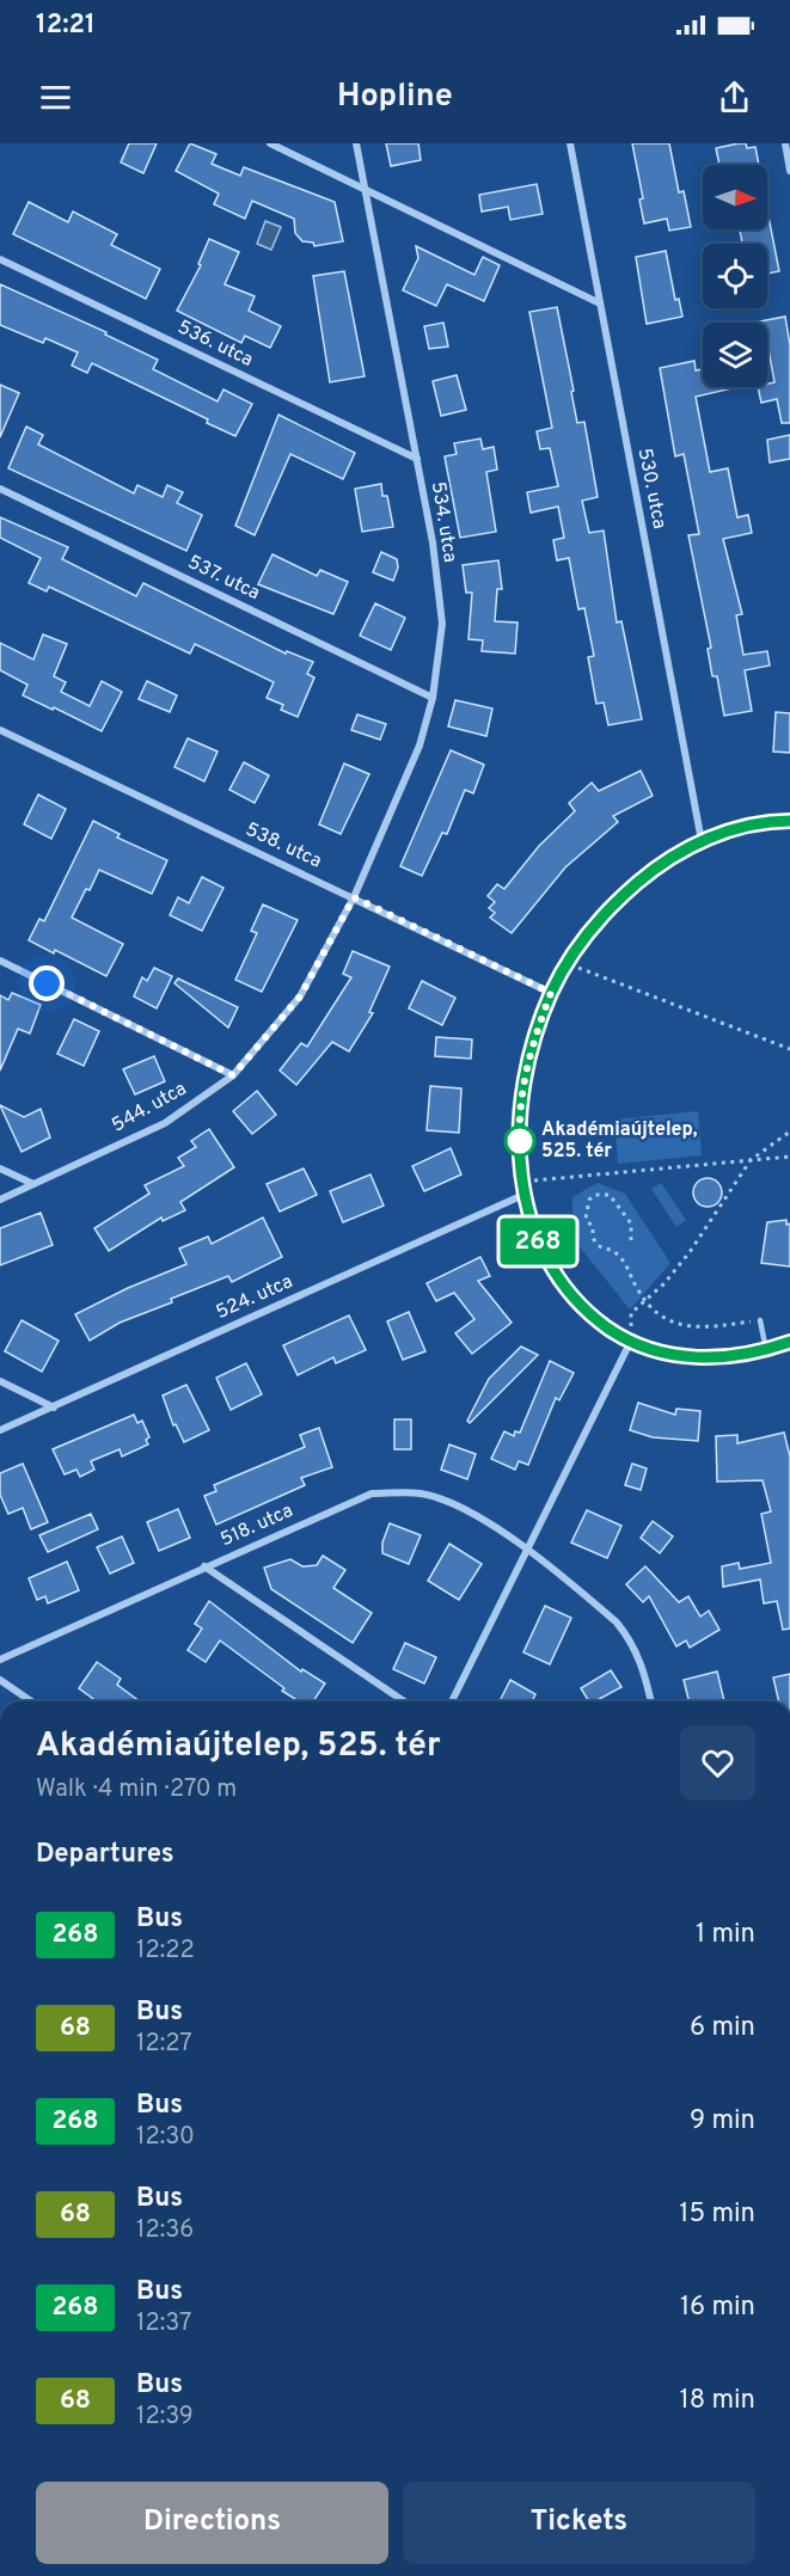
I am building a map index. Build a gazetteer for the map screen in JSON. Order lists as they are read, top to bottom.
{
  "streets": {
    "street": [
      "536. utca",
      "530. utca",
      "534. utca",
      "537. utca",
      "538. utca",
      "544. utca",
      "524. utca",
      "518. utca"
    ]
  },
  "crossings": [
    ["536. utca", "534. utca"],
    ["534. utca", "537. utca"],
    ["534. utca", "538. utca"],
    ["534. utca", "544. utca"],
    ["538. utca", "544. utca"]
  ],
  "places": ["Akadémiaújtelep, 525. tér"],
  "lines": ["bus line 268"],
  "north": "right",
  "page": {
    "status": "12:21",
    "header": "Hopline",
    "on_map": "268",
    "heading": [
      ["Akadémiaújtelep, 525. tér", "Walk · 4 min · 270 m"],
      "Departures"
    ],
    "list": [
      {
        "mark": "268",
        "name": "Bus",
        "note": "12:22",
        "value": "1 min"
      },
      {
        "mark": "68",
        "name": "Bus",
        "note": "12:27",
        "value": "6 min"
      },
      {
        "mark": "268",
        "name": "Bus",
        "note": "12:30",
        "value": "9 min"
      },
      {
        "mark": "68",
        "name": "Bus",
        "note": "12:36",
        "value": "15 min"
      },
      {
        "mark": "268",
        "name": "Bus",
        "note": "12:37",
        "value": "16 min"
      },
      {
        "mark": "68",
        "name": "Bus",
        "note": "12:39",
        "value": "18 min"
      }
    ],
    "buttons": ["Directions", "Tickets"]
  }
}
